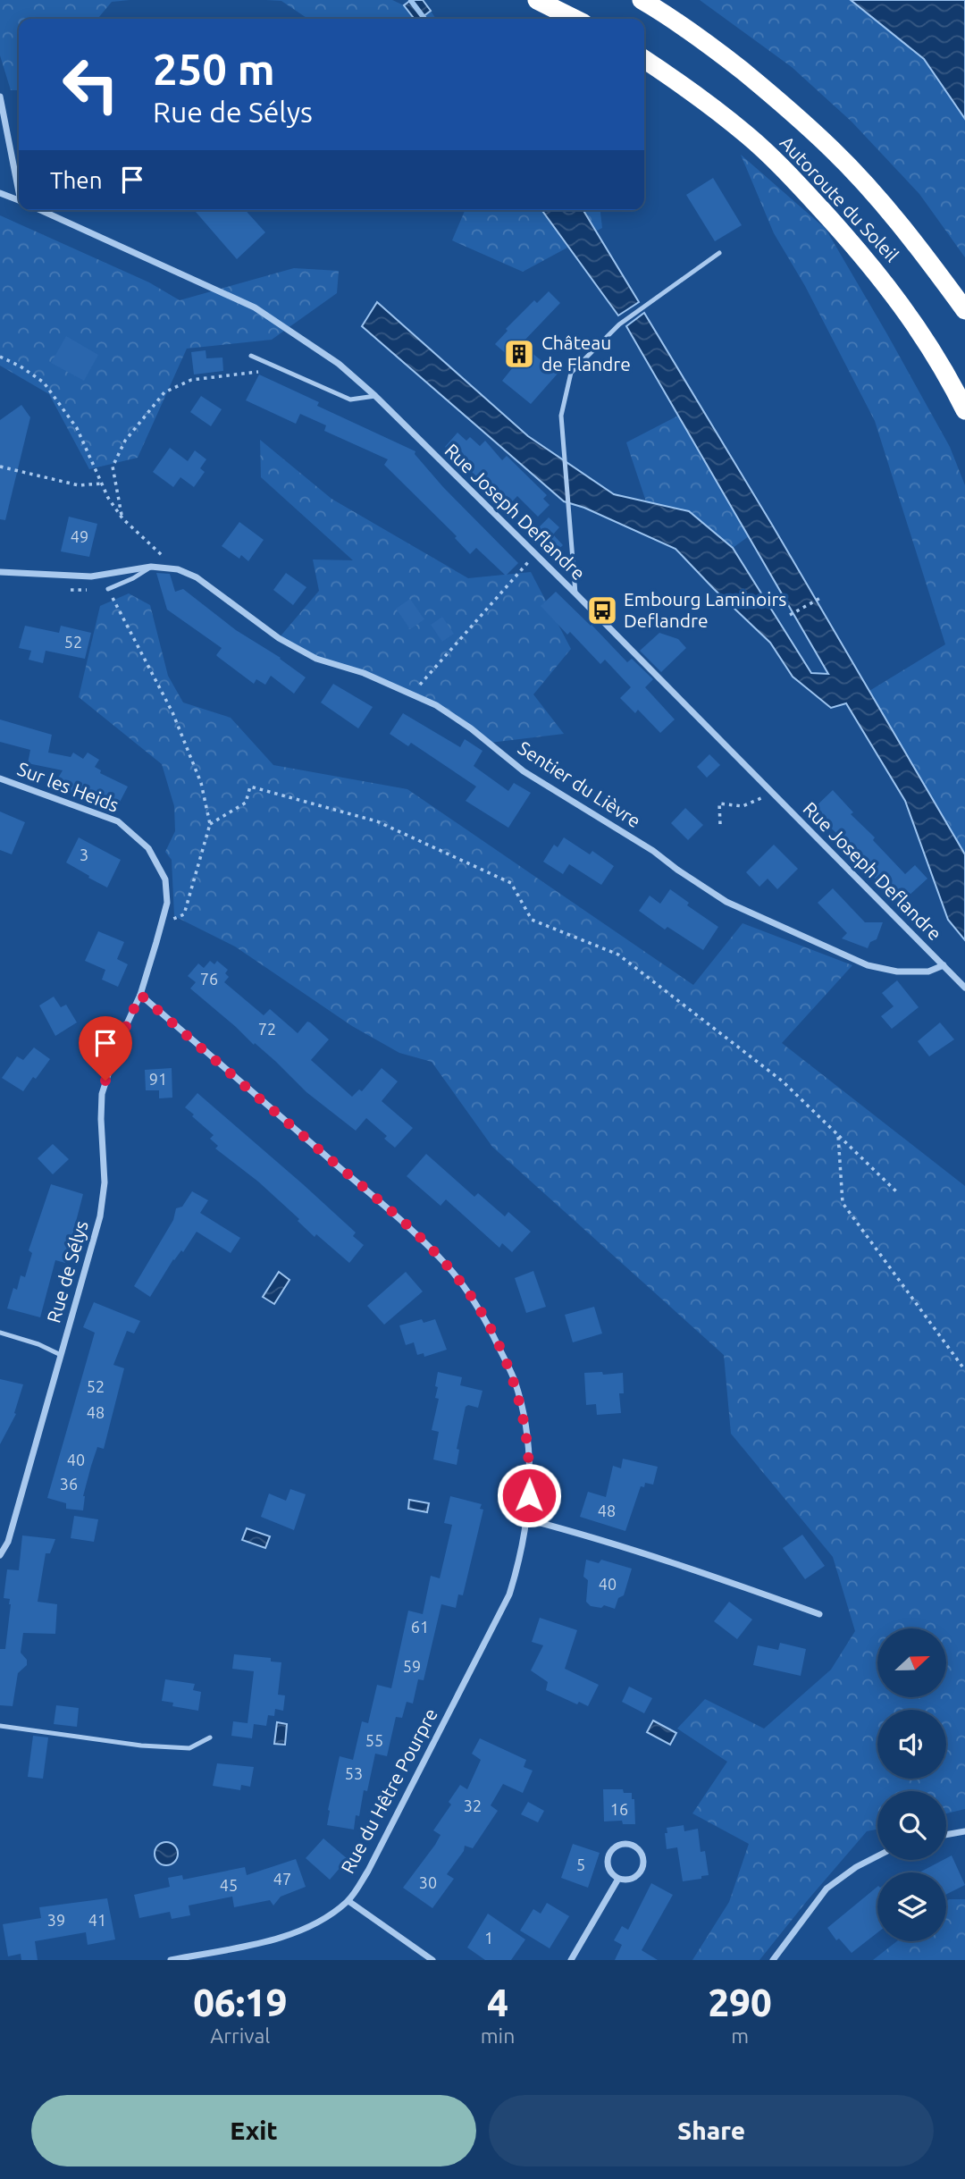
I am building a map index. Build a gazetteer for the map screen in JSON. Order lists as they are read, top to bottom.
{
  "streets": {
    "highway": ["Autoroute du Soleil"],
    "street": [
      "Rue Joseph Deflandre",
      "Sentier du Lièvre",
      "Sur les Heids",
      "Rue de Sélys",
      "Rue du Hêtre Pourpre"
    ]
  },
  "crossings": [
    ["Rue Joseph Deflandre", "Sentier du Lièvre"],
    ["Sur les Heids", "Rue de Sélys"],
    ["Sur les Heids", "Rue du Hêtre Pourpre"],
    ["Rue de Sélys", "Rue du Hêtre Pourpre"]
  ],
  "places": {
    "building": ["Château de Flandre"],
    "bus stop": ["Embourg Laminoirs Deflandre"]
  },
  "house_numbers": [
    "49",
    "52",
    "3",
    "76",
    "72",
    "91",
    "52",
    "48",
    "40",
    "36",
    "48",
    "40",
    "61",
    "59",
    "55",
    "53",
    "32",
    "16",
    "5",
    "47",
    "30",
    "45",
    "39",
    "41",
    "1"
  ],
  "north": "right",
  "page": {
    "turn": ["250 m", "Rue de Sélys"],
    "then": "Then",
    "eta": [
      "06:19",
      "Arrival",
      "4",
      "min",
      "290",
      "m"
    ],
    "buttons": ["Exit", "Share"]
  }
}
